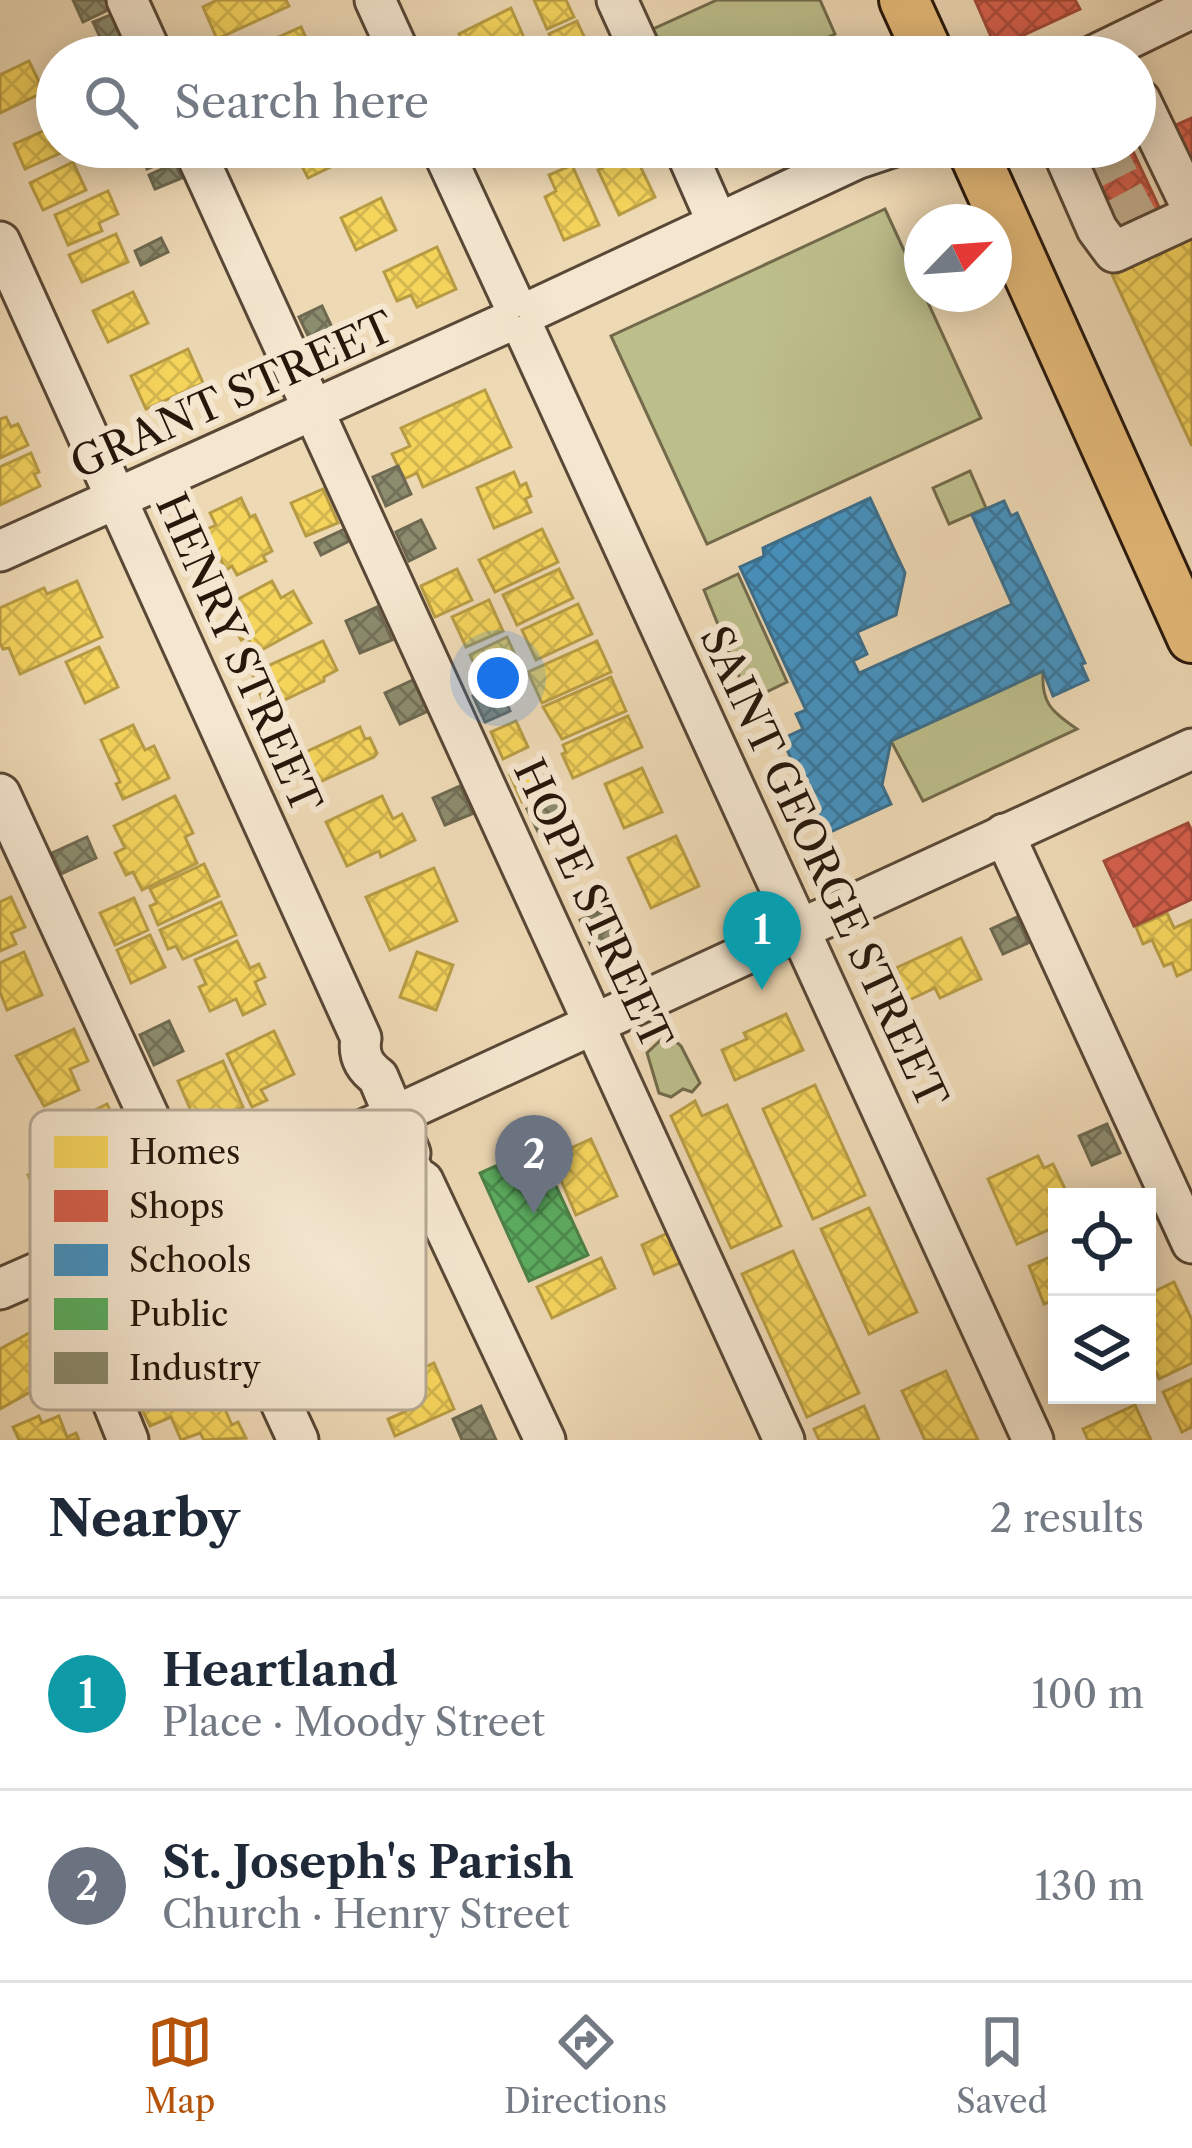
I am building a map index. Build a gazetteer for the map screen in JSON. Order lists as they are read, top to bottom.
{
  "streets": {
    "street": [
      "GRANT STREET",
      "HENRY STREET",
      "SAINT GEORGE STREET",
      "HOPE STREET"
    ]
  },
  "crossings": [
    ["GRANT STREET", "HENRY STREET"],
    ["GRANT STREET", "SAINT GEORGE STREET"],
    ["GRANT STREET", "HOPE STREET"]
  ],
  "legend": [
    "Homes",
    "Shops",
    "Schools",
    "Public",
    "Industry"
  ],
  "north": "top right",
  "page": {
    "search": "Search here",
    "pins": ["1", "2"],
    "heading": ["Nearby", "2 results"],
    "list": [
      {
        "mark": "1",
        "name": "Heartland",
        "note": "Place · Moody Street",
        "value": "100 m"
      },
      {
        "mark": "2",
        "name": "St. Joseph's Parish",
        "note": "Church · Henry Street",
        "value": "130 m"
      }
    ],
    "nav": ["Map", "Directions", "Saved"]
  }
}
